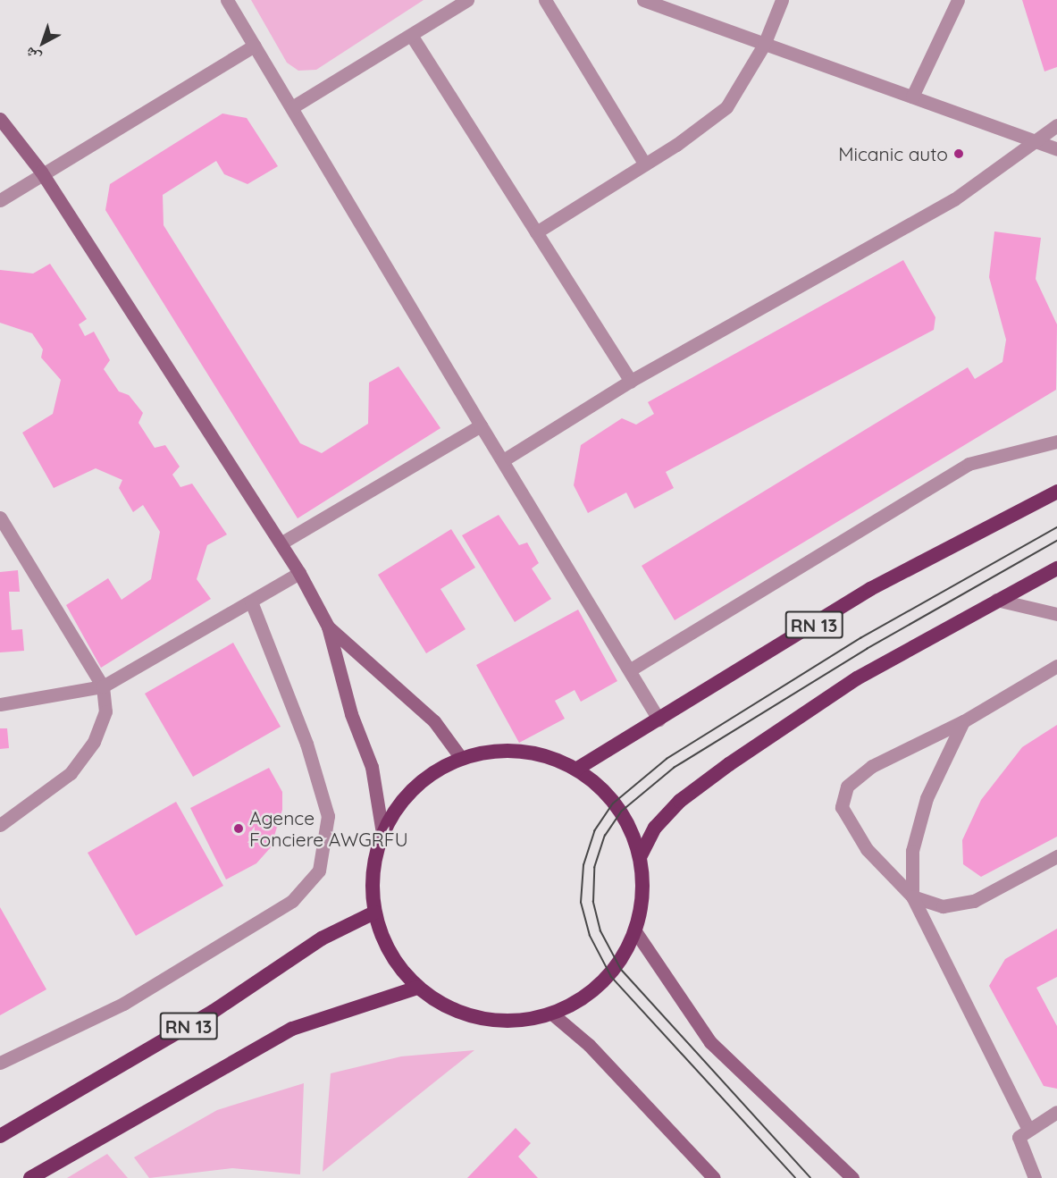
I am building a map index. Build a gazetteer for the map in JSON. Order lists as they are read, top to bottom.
{
  "streets": {
    "highway": ["RN 13"]
  },
  "places": ["Micanic auto", "Agence Fonciere AWGRFU"],
  "north": "bottom left"
}
